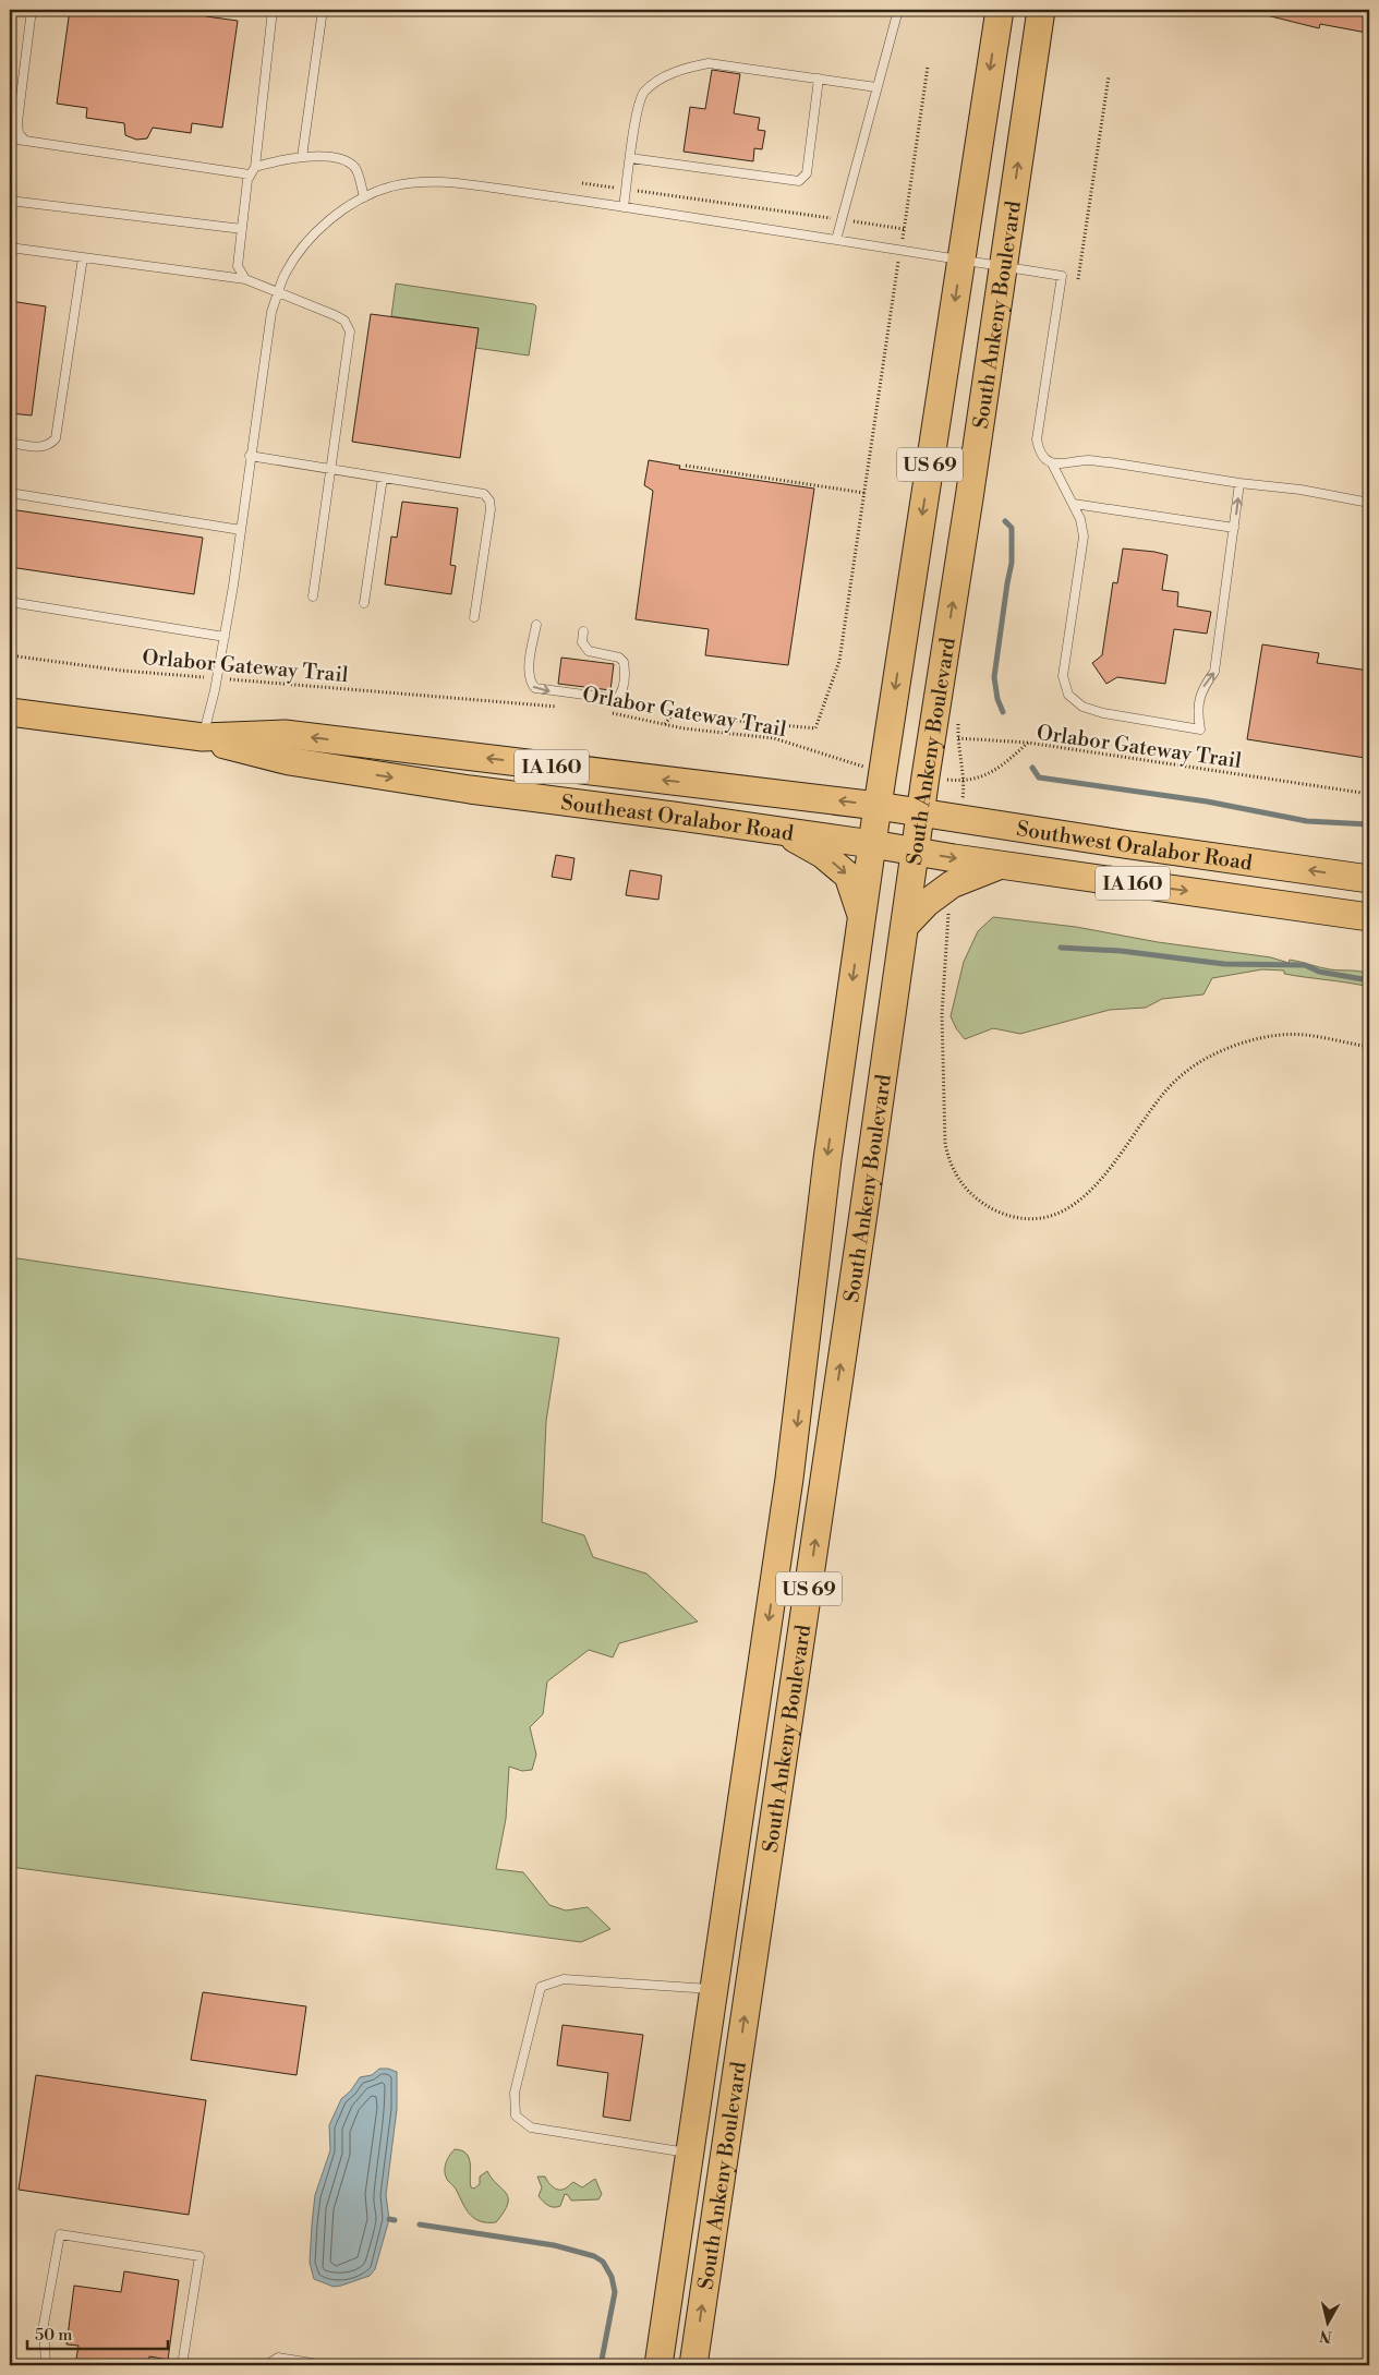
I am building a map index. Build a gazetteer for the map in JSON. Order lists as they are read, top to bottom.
{
  "streets": {
    "main road": [
      "South Ankeny Boulevard",
      "US 69",
      "IA 160",
      "Southeast Oralabor Road",
      "Southwest Oralabor Road"
    ],
    "path": ["Orlabor Gateway Trail"]
  },
  "crossings": [
    ["South Ankeny Boulevard", "Orlabor Gateway Trail"],
    ["South Ankeny Boulevard", "Southeast Oralabor Road"],
    ["South Ankeny Boulevard", "Southwest Oralabor Road"],
    ["Southeast Oralabor Road", "Southwest Oralabor Road"]
  ],
  "scale_bar": "50 m",
  "north": "bottom"
}
